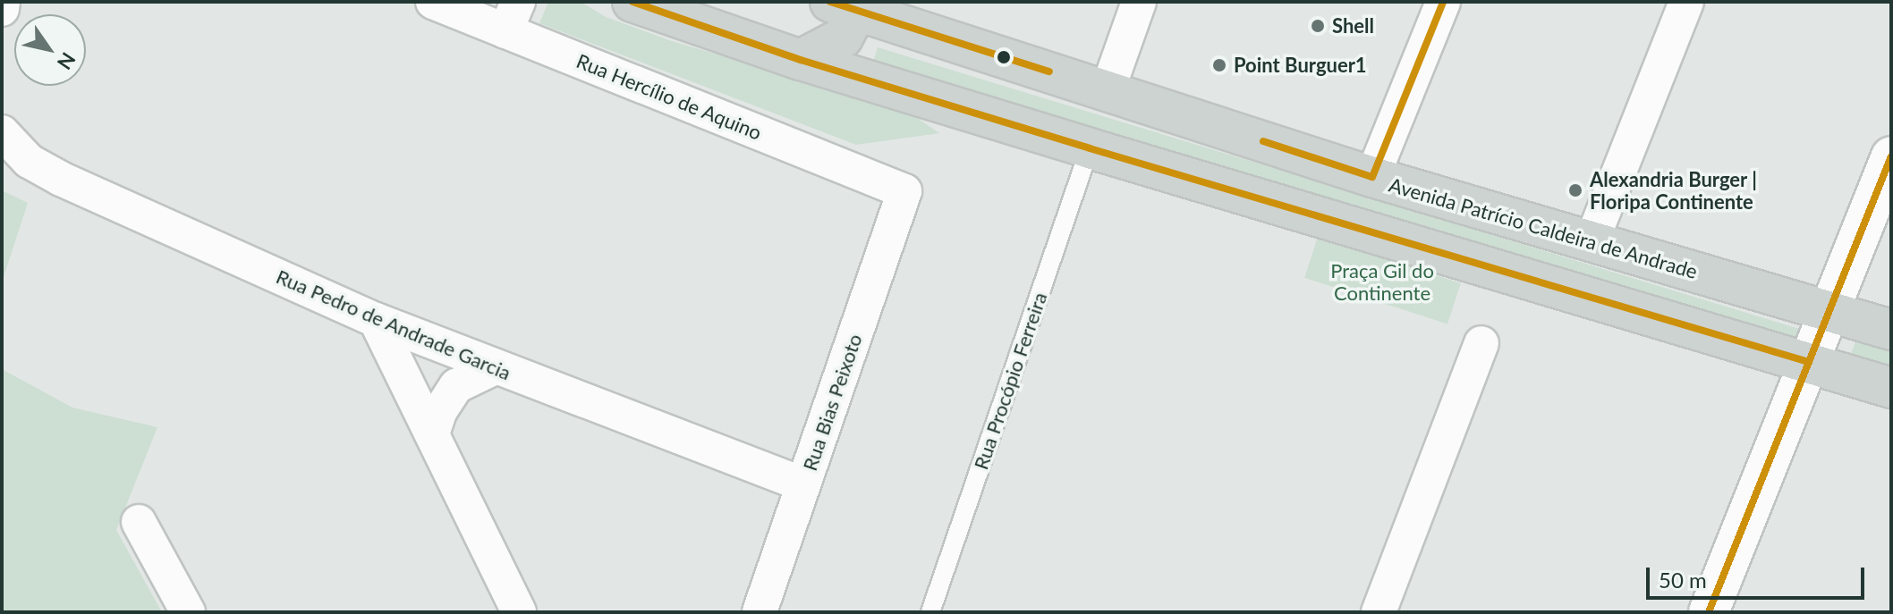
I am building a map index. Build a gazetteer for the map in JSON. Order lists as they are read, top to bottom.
{
  "streets": {
    "main road": ["Avenida Patrício Caldeira de Andrade"],
    "street": ["Rua Hercílio de Aquino", "Rua Pedro de Andrade Garcia", "Rua Bias Peixoto"],
    "lane": ["Rua Procópio Ferreira"]
  },
  "crossings": [
    ["Rua Hercílio de Aquino", "Rua Bias Peixoto"],
    ["Rua Pedro de Andrade Garcia", "Rua Bias Peixoto"]
  ],
  "parks": ["Praça Gil do Continente"],
  "places": ["Shell", "Point Burguer1", "Alexandria Burger | Floripa Continente"],
  "scale_bar": "50 m",
  "north": "bottom right"
}
